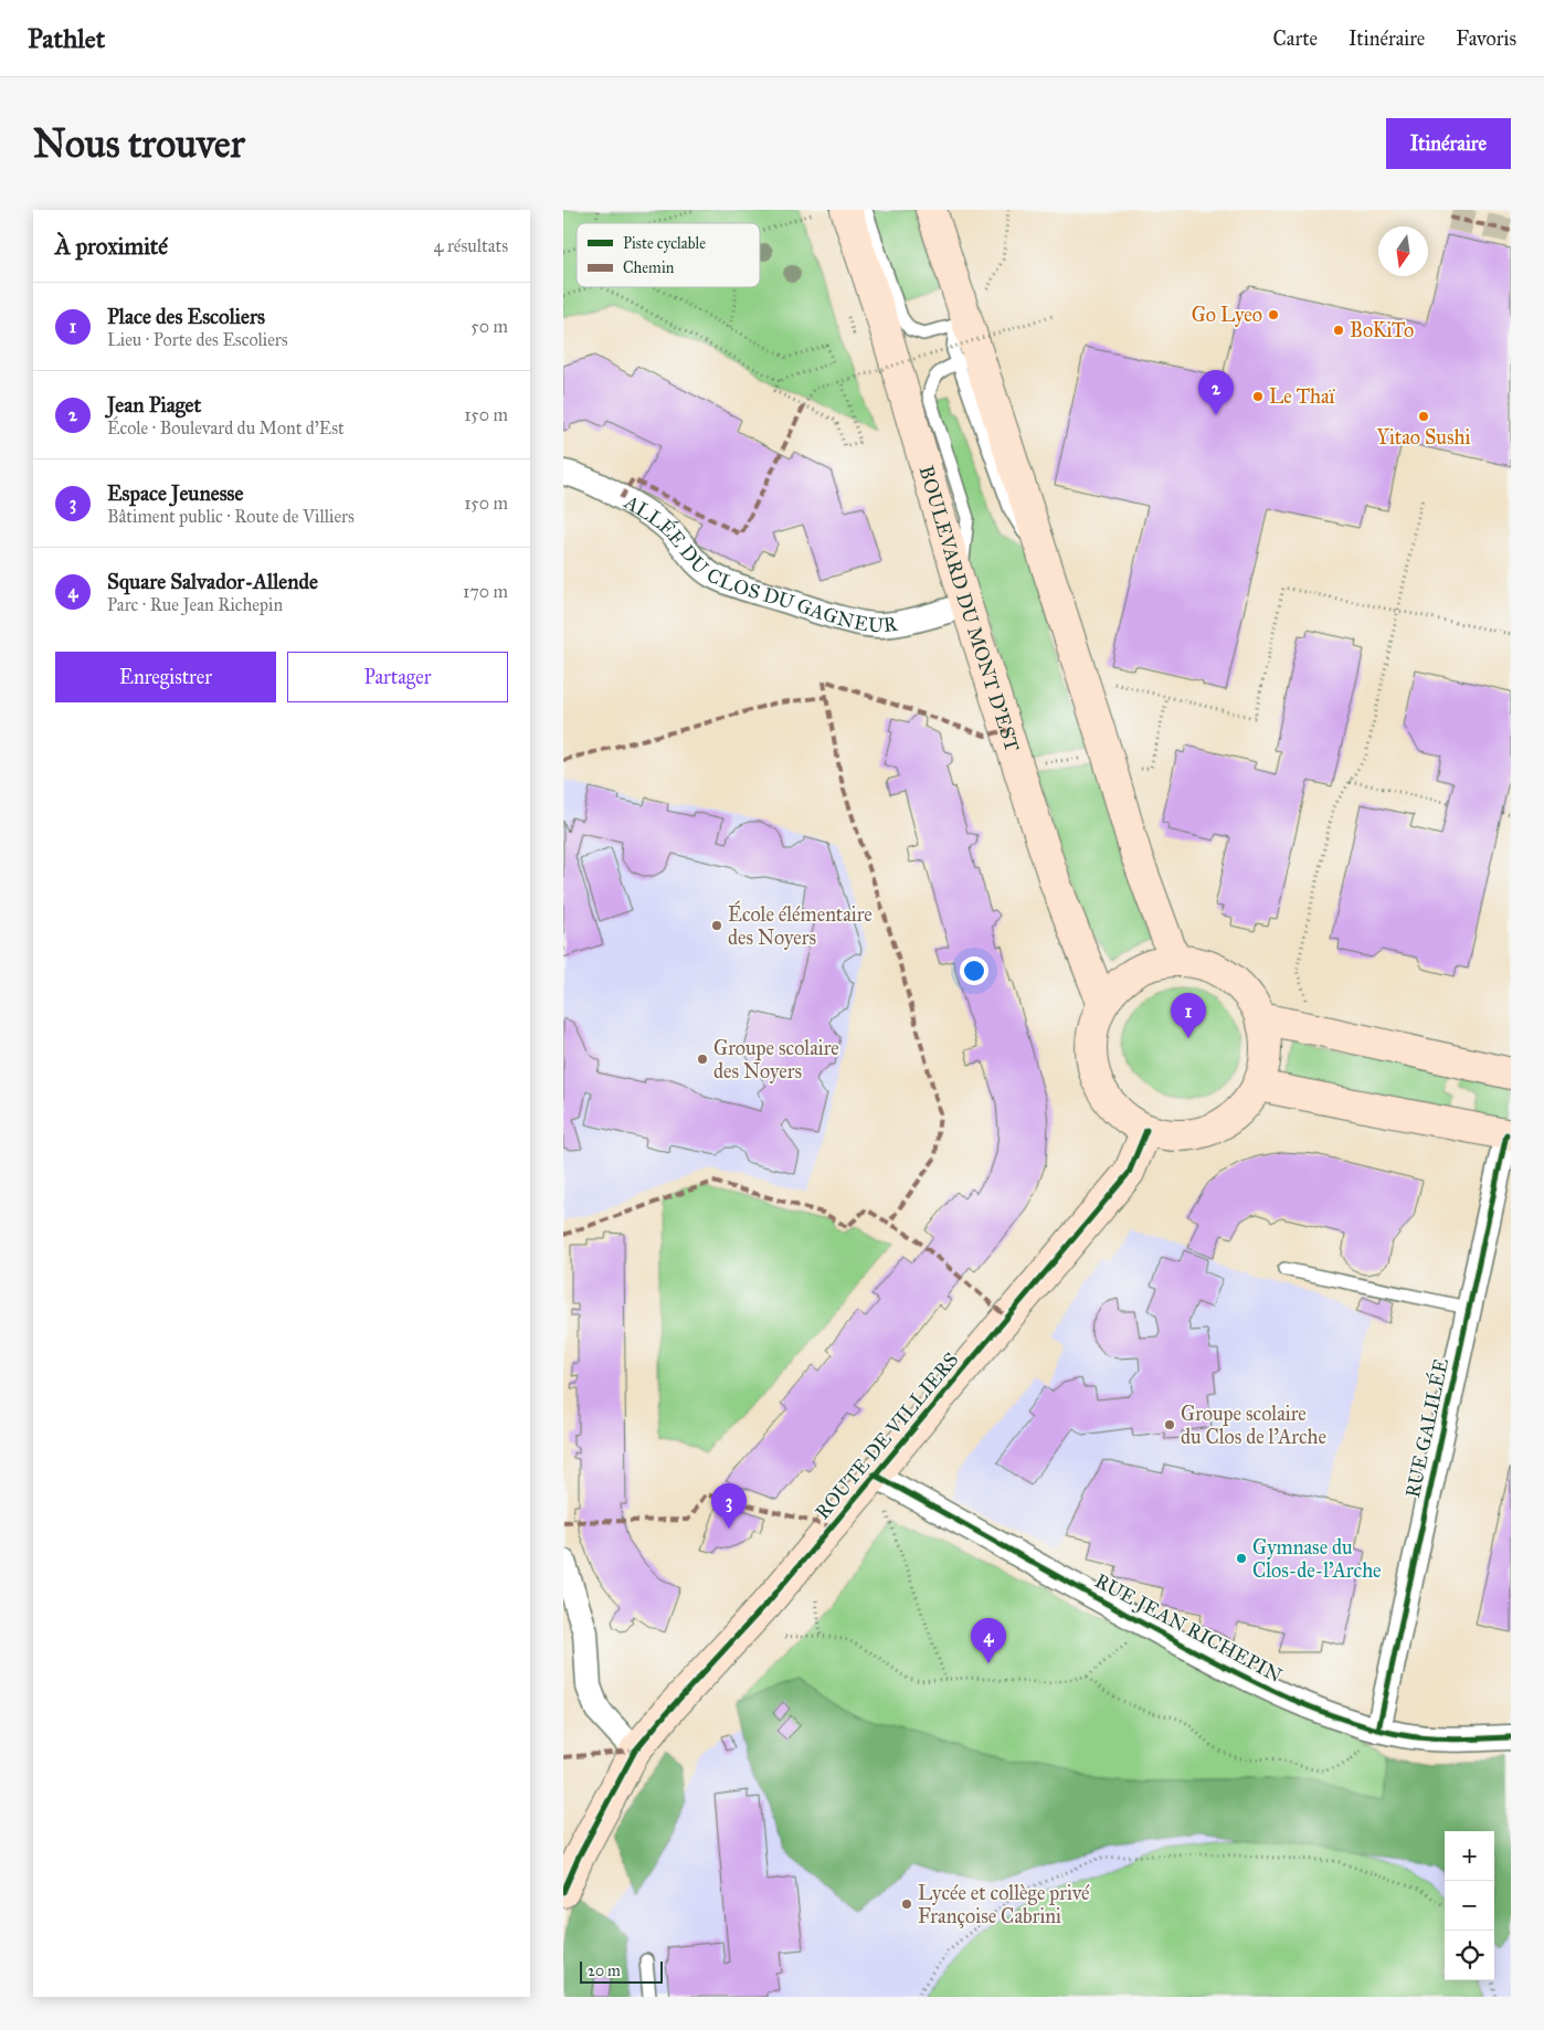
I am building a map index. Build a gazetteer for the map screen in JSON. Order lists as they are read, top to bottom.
{
  "streets": {
    "main road": ["BOULEVARD DU MONT D'EST", "ROUTE DE VILLIERS"],
    "street": ["ALLÉE DU CLOS DU GAGNEUR", "RUE GALILÉE", "RUE JEAN RICHEPIN"]
  },
  "crossings": [
    ["ALLÉE DU CLOS DU GAGNEUR", "BOULEVARD DU MONT D'EST"],
    ["BOULEVARD DU MONT D'EST", "ROUTE DE VILLIERS"],
    ["RUE GALILÉE", "RUE JEAN RICHEPIN"],
    ["ROUTE DE VILLIERS", "RUE JEAN RICHEPIN"]
  ],
  "places": [
    "Go Lyeo",
    "BoKiTo",
    "Le Thaï",
    "Yitao Sushi",
    "École élémentaire des Noyers",
    "Groupe scolaire des Noyers",
    "Groupe scolaire du Clos de l'Arche",
    "Gymnase du Clos-de-l'Arche",
    "Lycée et collège privé Françoise Cabrini"
  ],
  "legend": ["Piste cyclable", "Chemin"],
  "scale_bar": "20 m",
  "north": "bottom",
  "page": {
    "header": "Pathlet",
    "nav": ["Carte", "Itinéraire", "Favoris"],
    "buttons": [
      "Itinéraire",
      ["Enregistrer", "Partager"]
    ],
    "title": "Nous trouver",
    "heading": ["À proximité", "4 résultats"],
    "list": [
      {
        "mark": "1",
        "name": "Place des Escoliers",
        "note": "Lieu · Porte des Escoliers",
        "value": "50 m"
      },
      {
        "mark": "2",
        "name": "Jean Piaget",
        "note": "École · Boulevard du Mont d'Est",
        "value": "150 m"
      },
      {
        "mark": "3",
        "name": "Espace Jeunesse",
        "note": "Bâtiment public · Route de Villiers",
        "value": "150 m"
      },
      {
        "mark": "4",
        "name": "Square Salvador-Allende",
        "note": "Parc · Rue Jean Richepin",
        "value": "170 m"
      }
    ],
    "pins": [
      "2",
      "1",
      "3",
      "4"
    ],
    "map_buttons": ["+", "−"],
    "scale": "20 m"
  }
}
